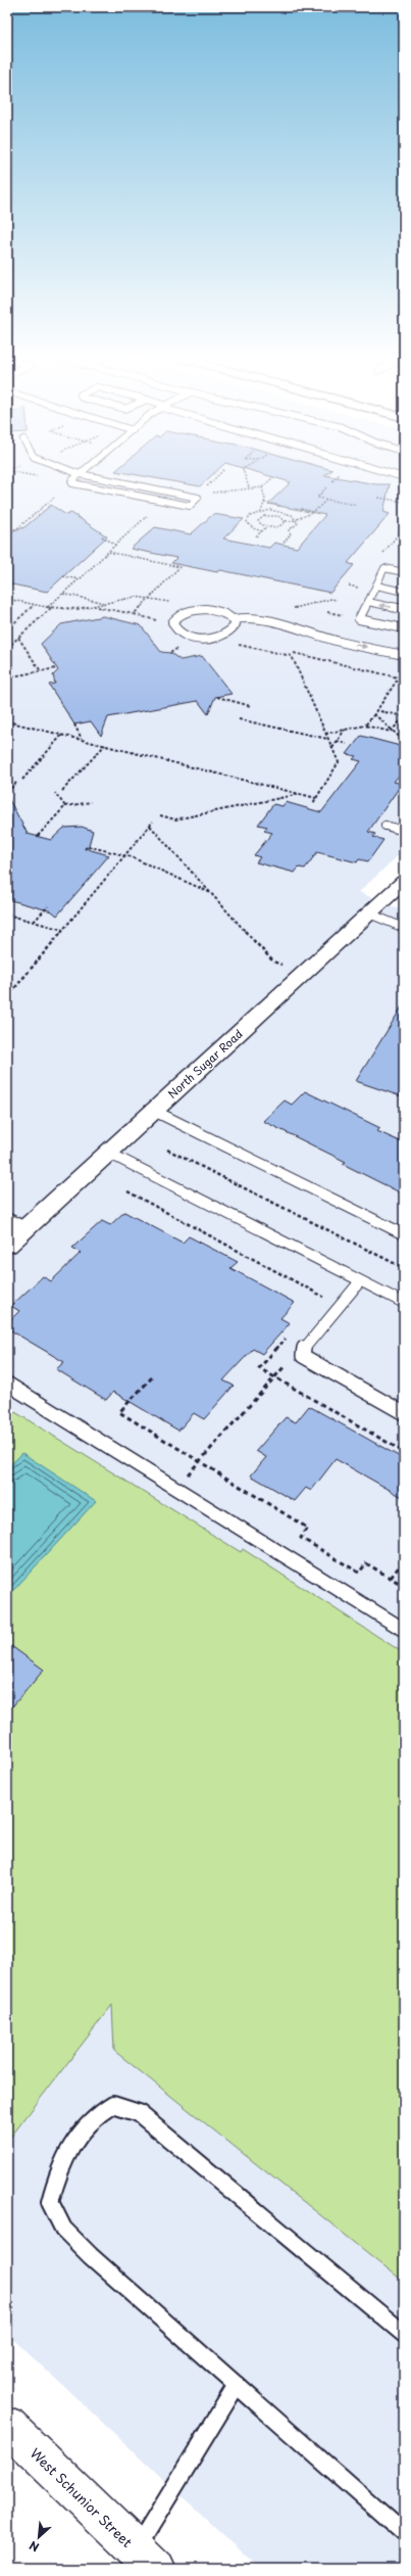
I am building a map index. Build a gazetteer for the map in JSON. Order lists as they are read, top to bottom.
{
  "streets": {
    "street": ["North Sugar Road", "West Schunior Street"]
  },
  "north": "bottom left"
}
